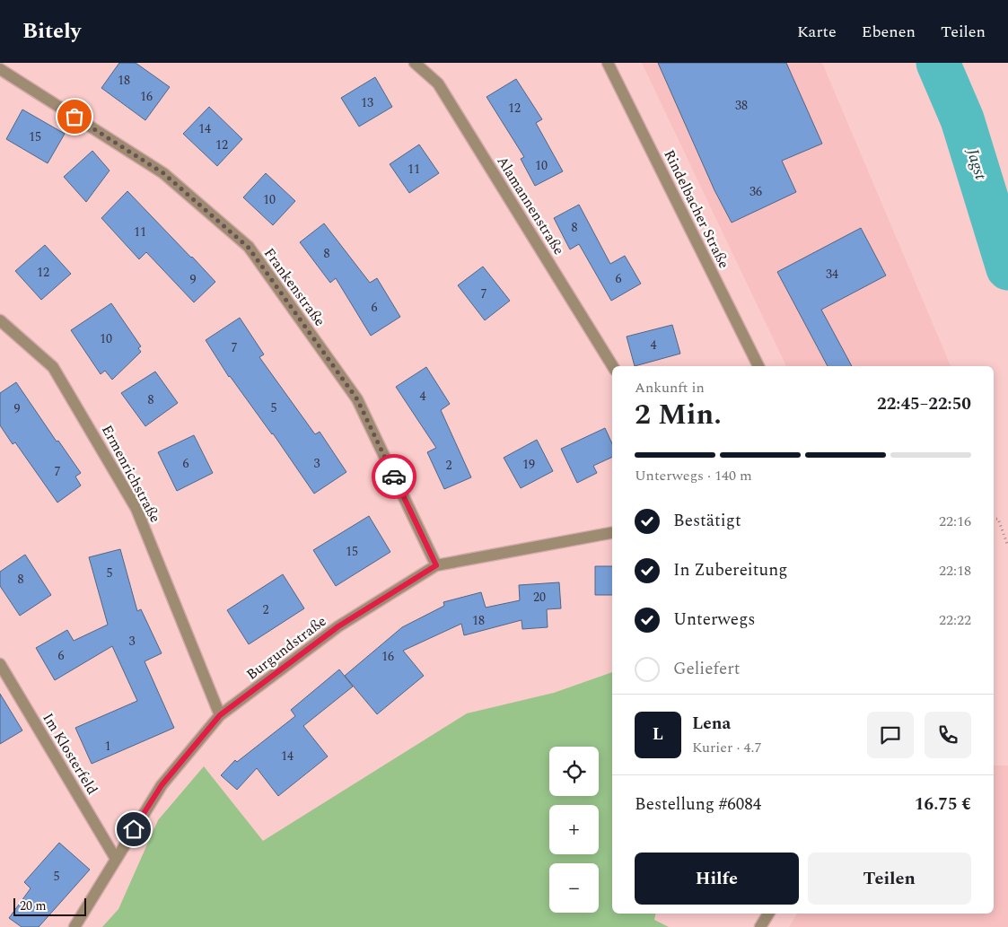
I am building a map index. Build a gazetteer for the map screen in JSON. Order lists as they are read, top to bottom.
{
  "streets": {
    "street": [
      "Alamannenstraße",
      "Rindelbacher Straße",
      "Frankenstraße",
      "Ermenrichstraße",
      "Burgundstraße",
      "Im Klosterfeld"
    ]
  },
  "crossings": [
    ["Frankenstraße", "Burgundstraße"],
    ["Ermenrichstraße", "Burgundstraße"],
    ["Burgundstraße", "Im Klosterfeld"]
  ],
  "water": ["Jagst"],
  "house_numbers": [
    "18",
    "16",
    "13",
    "38",
    "12",
    "14",
    "15",
    "12",
    "10",
    "11",
    "36",
    "10",
    "8",
    "11",
    "8",
    "12",
    "34",
    "6",
    "9",
    "7",
    "6",
    "10",
    "4",
    "7",
    "4",
    "8",
    "5",
    "9",
    "6",
    "3",
    "19",
    "2",
    "7",
    "15",
    "5",
    "8",
    "20",
    "2",
    "18",
    "3",
    "6",
    "16",
    "1",
    "14",
    "5"
  ],
  "scale_bar": "20 m",
  "page": {
    "header": "Bitely",
    "nav": ["Karte", "Ebenen", "Teilen"],
    "heading": ["2 Min.", "Ankunft in", "22:45–22:50"],
    "panel": [
      "Lena",
      "Kurier · 4.7",
      "Bestellung #6084",
      "16.75 €"
    ],
    "bar": "Unterwegs · 140 m",
    "list": [
      ["Bestätigt", "22:16"],
      ["In Zubereitung", "22:18"],
      ["Unterwegs", "22:22"],
      "Geliefert"
    ],
    "round": "L",
    "map_buttons": ["+", "−"],
    "buttons": ["Hilfe", "Teilen"],
    "scale": "20 m"
  }
}
